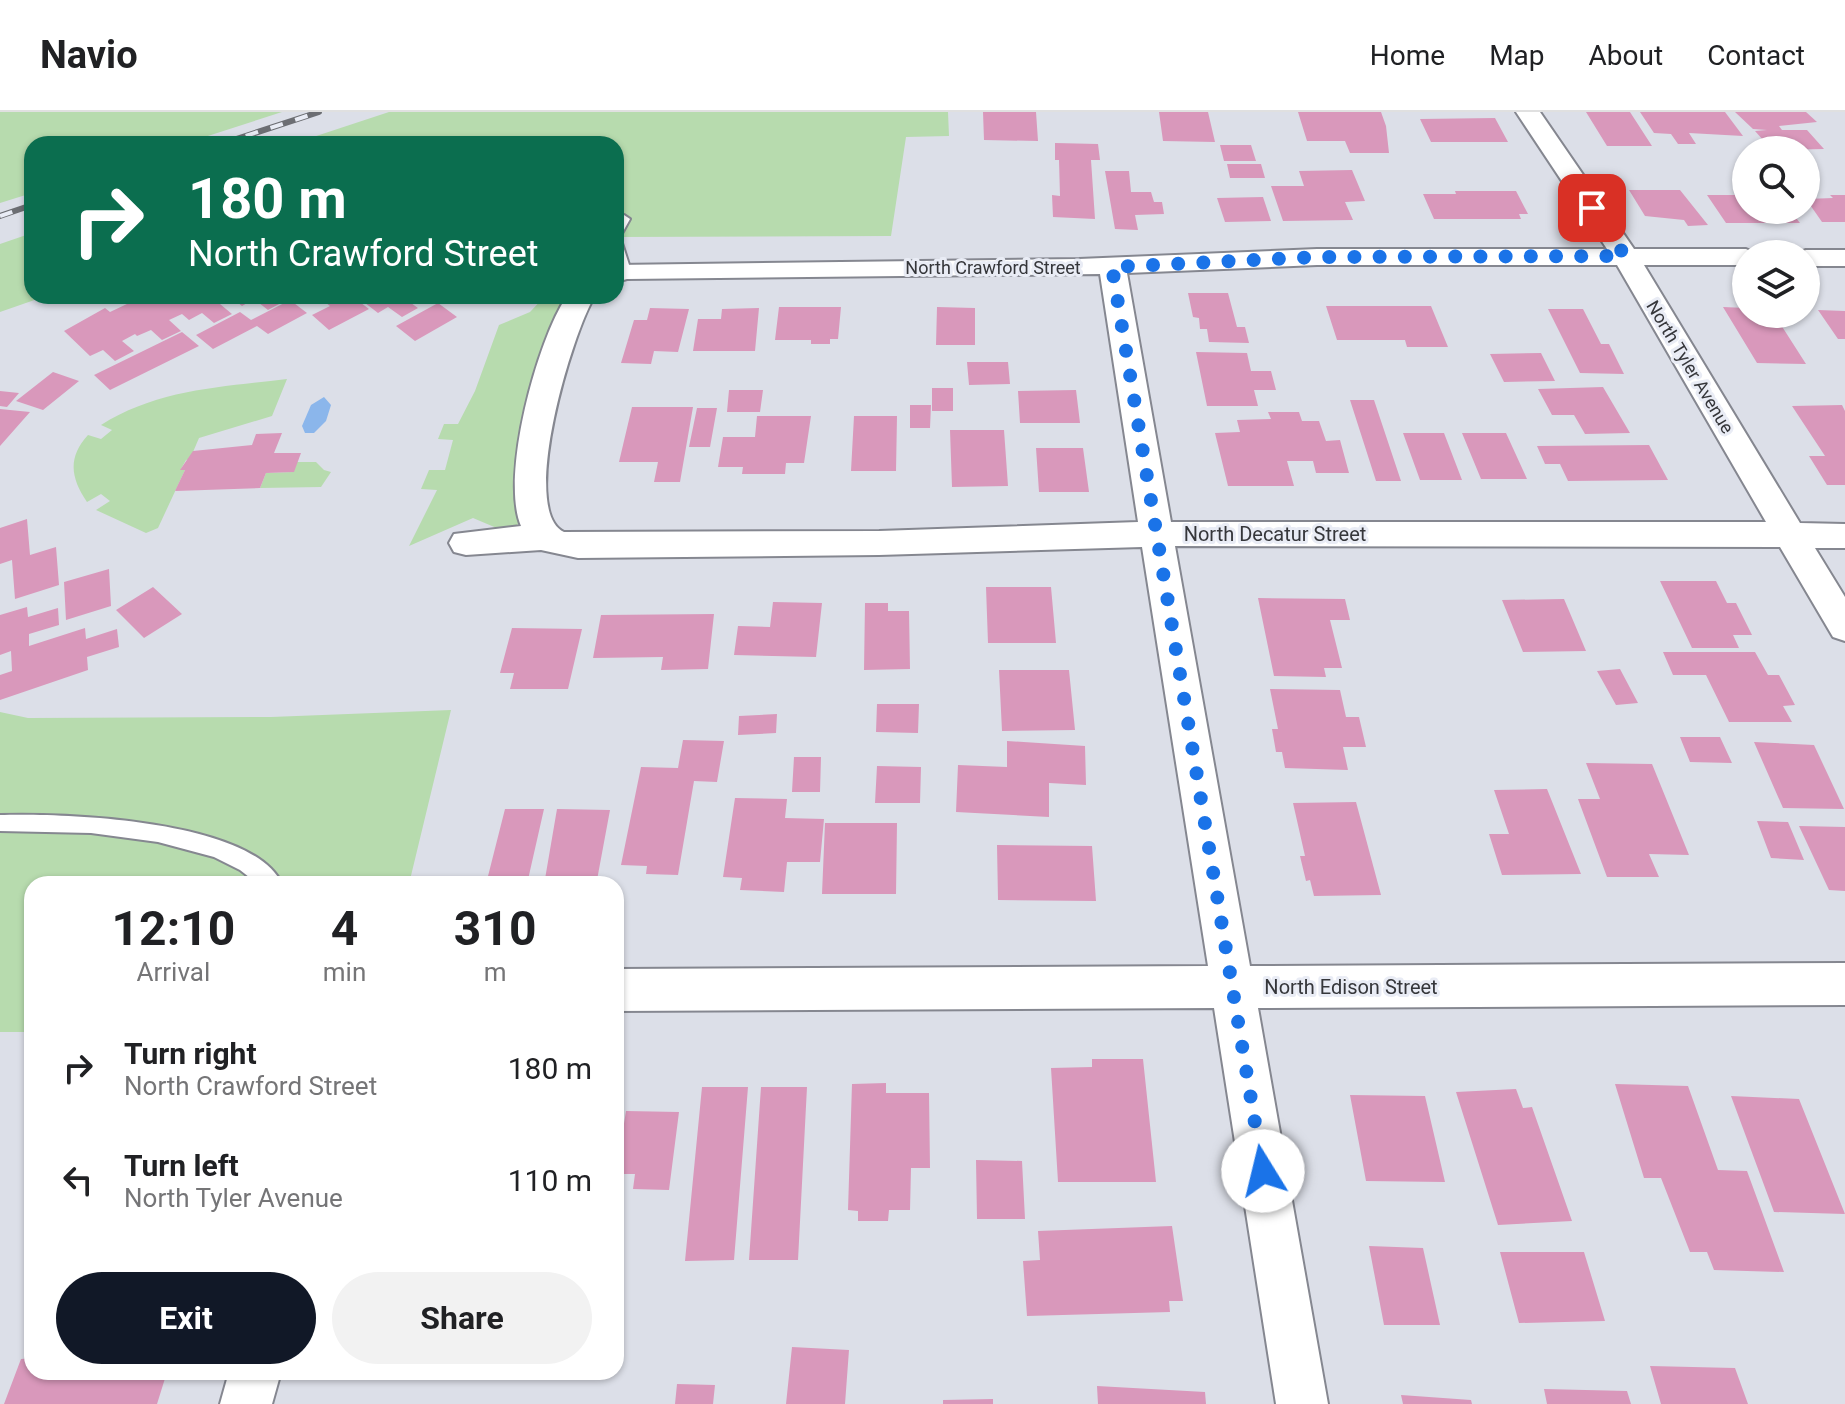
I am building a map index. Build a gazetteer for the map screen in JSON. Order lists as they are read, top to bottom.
{
  "streets": {
    "street": [
      "North Crawford Street",
      "North Tyler Avenue",
      "North Decatur Street",
      "North Edison Street"
    ]
  },
  "crossings": [
    ["North Crawford Street", "North Tyler Avenue"],
    ["North Tyler Avenue", "North Decatur Street"]
  ],
  "page": {
    "header": "Navio",
    "nav": [
      "Home",
      "Map",
      "About",
      "Contact"
    ],
    "turn": ["180 m", "North Crawford Street"],
    "eta": [
      "12:10",
      "Arrival",
      "4",
      "min",
      "310",
      "m"
    ],
    "list": [
      {
        "name": "Turn right",
        "note": "North Crawford Street",
        "value": "180 m"
      },
      {
        "name": "Turn left",
        "note": "North Tyler Avenue",
        "value": "110 m"
      }
    ],
    "buttons": ["Exit", "Share"]
  }
}
